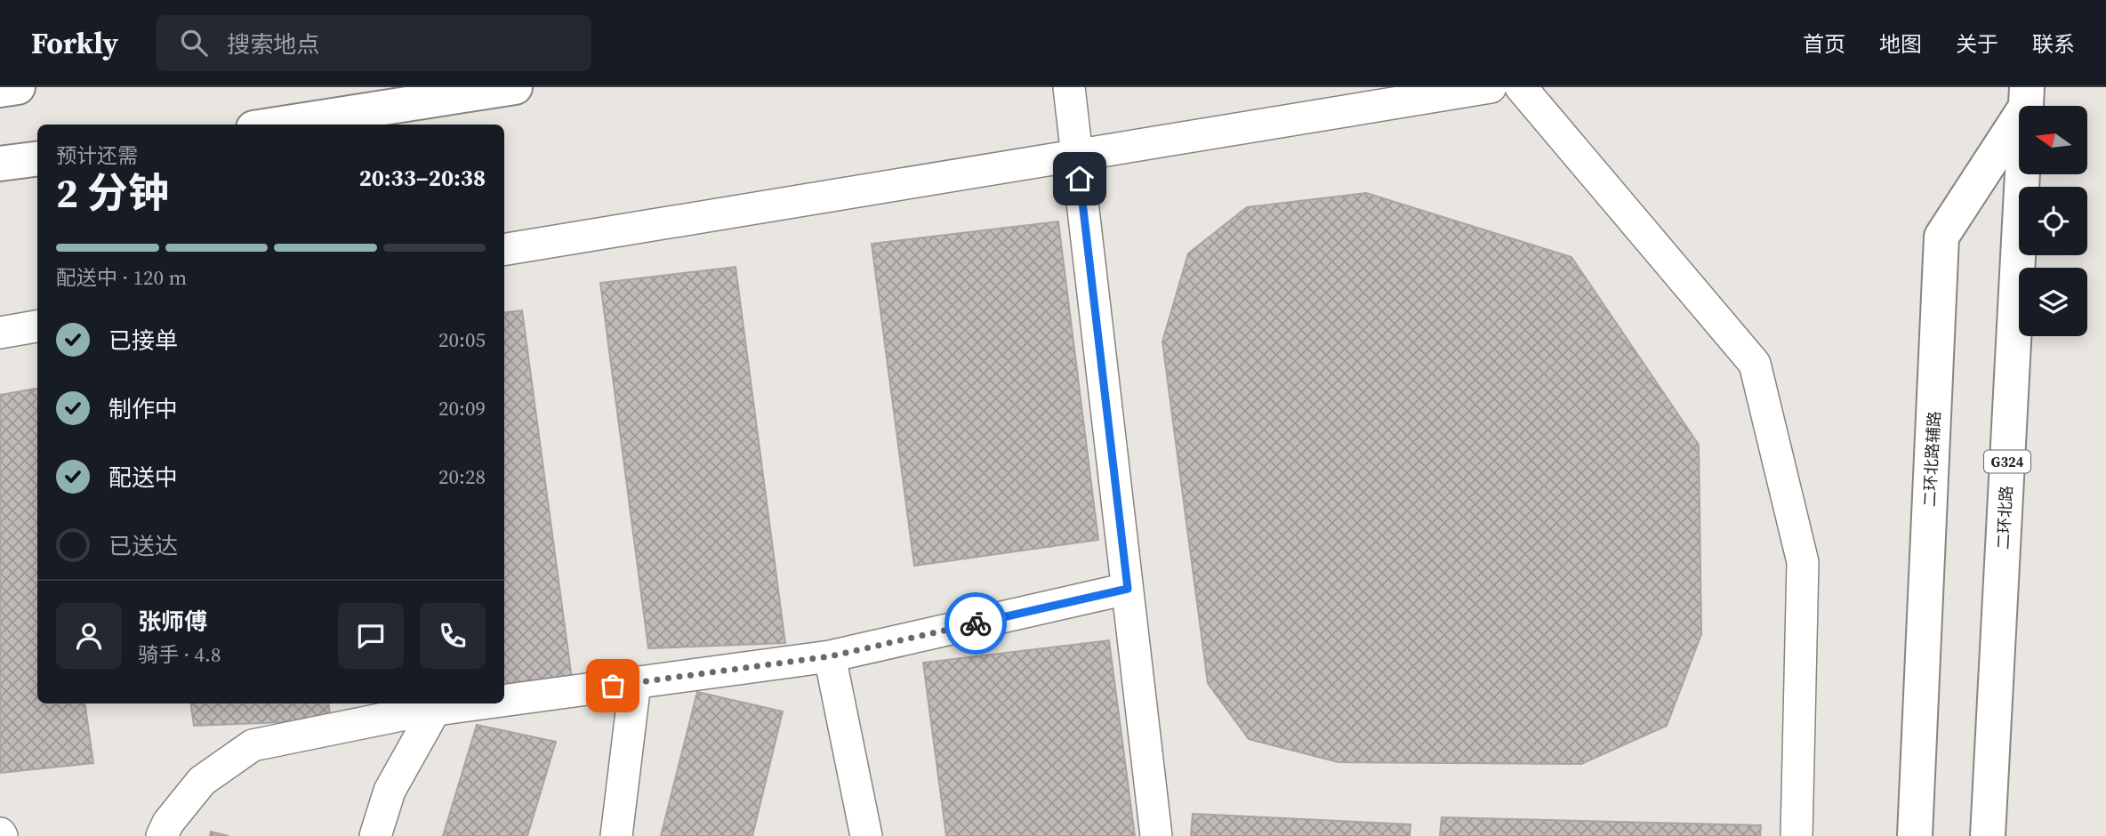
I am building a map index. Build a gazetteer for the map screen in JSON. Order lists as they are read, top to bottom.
{
  "streets": {
    "main road": ["二环北路辅路", "G324", "二环北路"]
  },
  "crossings": [
    ["二环北路辅路", "二环北路"]
  ],
  "north": "left",
  "page": {
    "header": "Forkly",
    "search": "搜索地点",
    "nav": [
      "首页",
      "地图",
      "关于",
      "联系"
    ],
    "heading": ["2 分钟", "预计还需", "20:33–20:38"],
    "panel": ["张师傅", "骑手 · 4.8"],
    "bar": "配送中 · 120 m",
    "list": [
      ["已接单", "20:05"],
      ["制作中", "20:09"],
      ["配送中", "20:28"],
      "已送达"
    ]
  }
}
